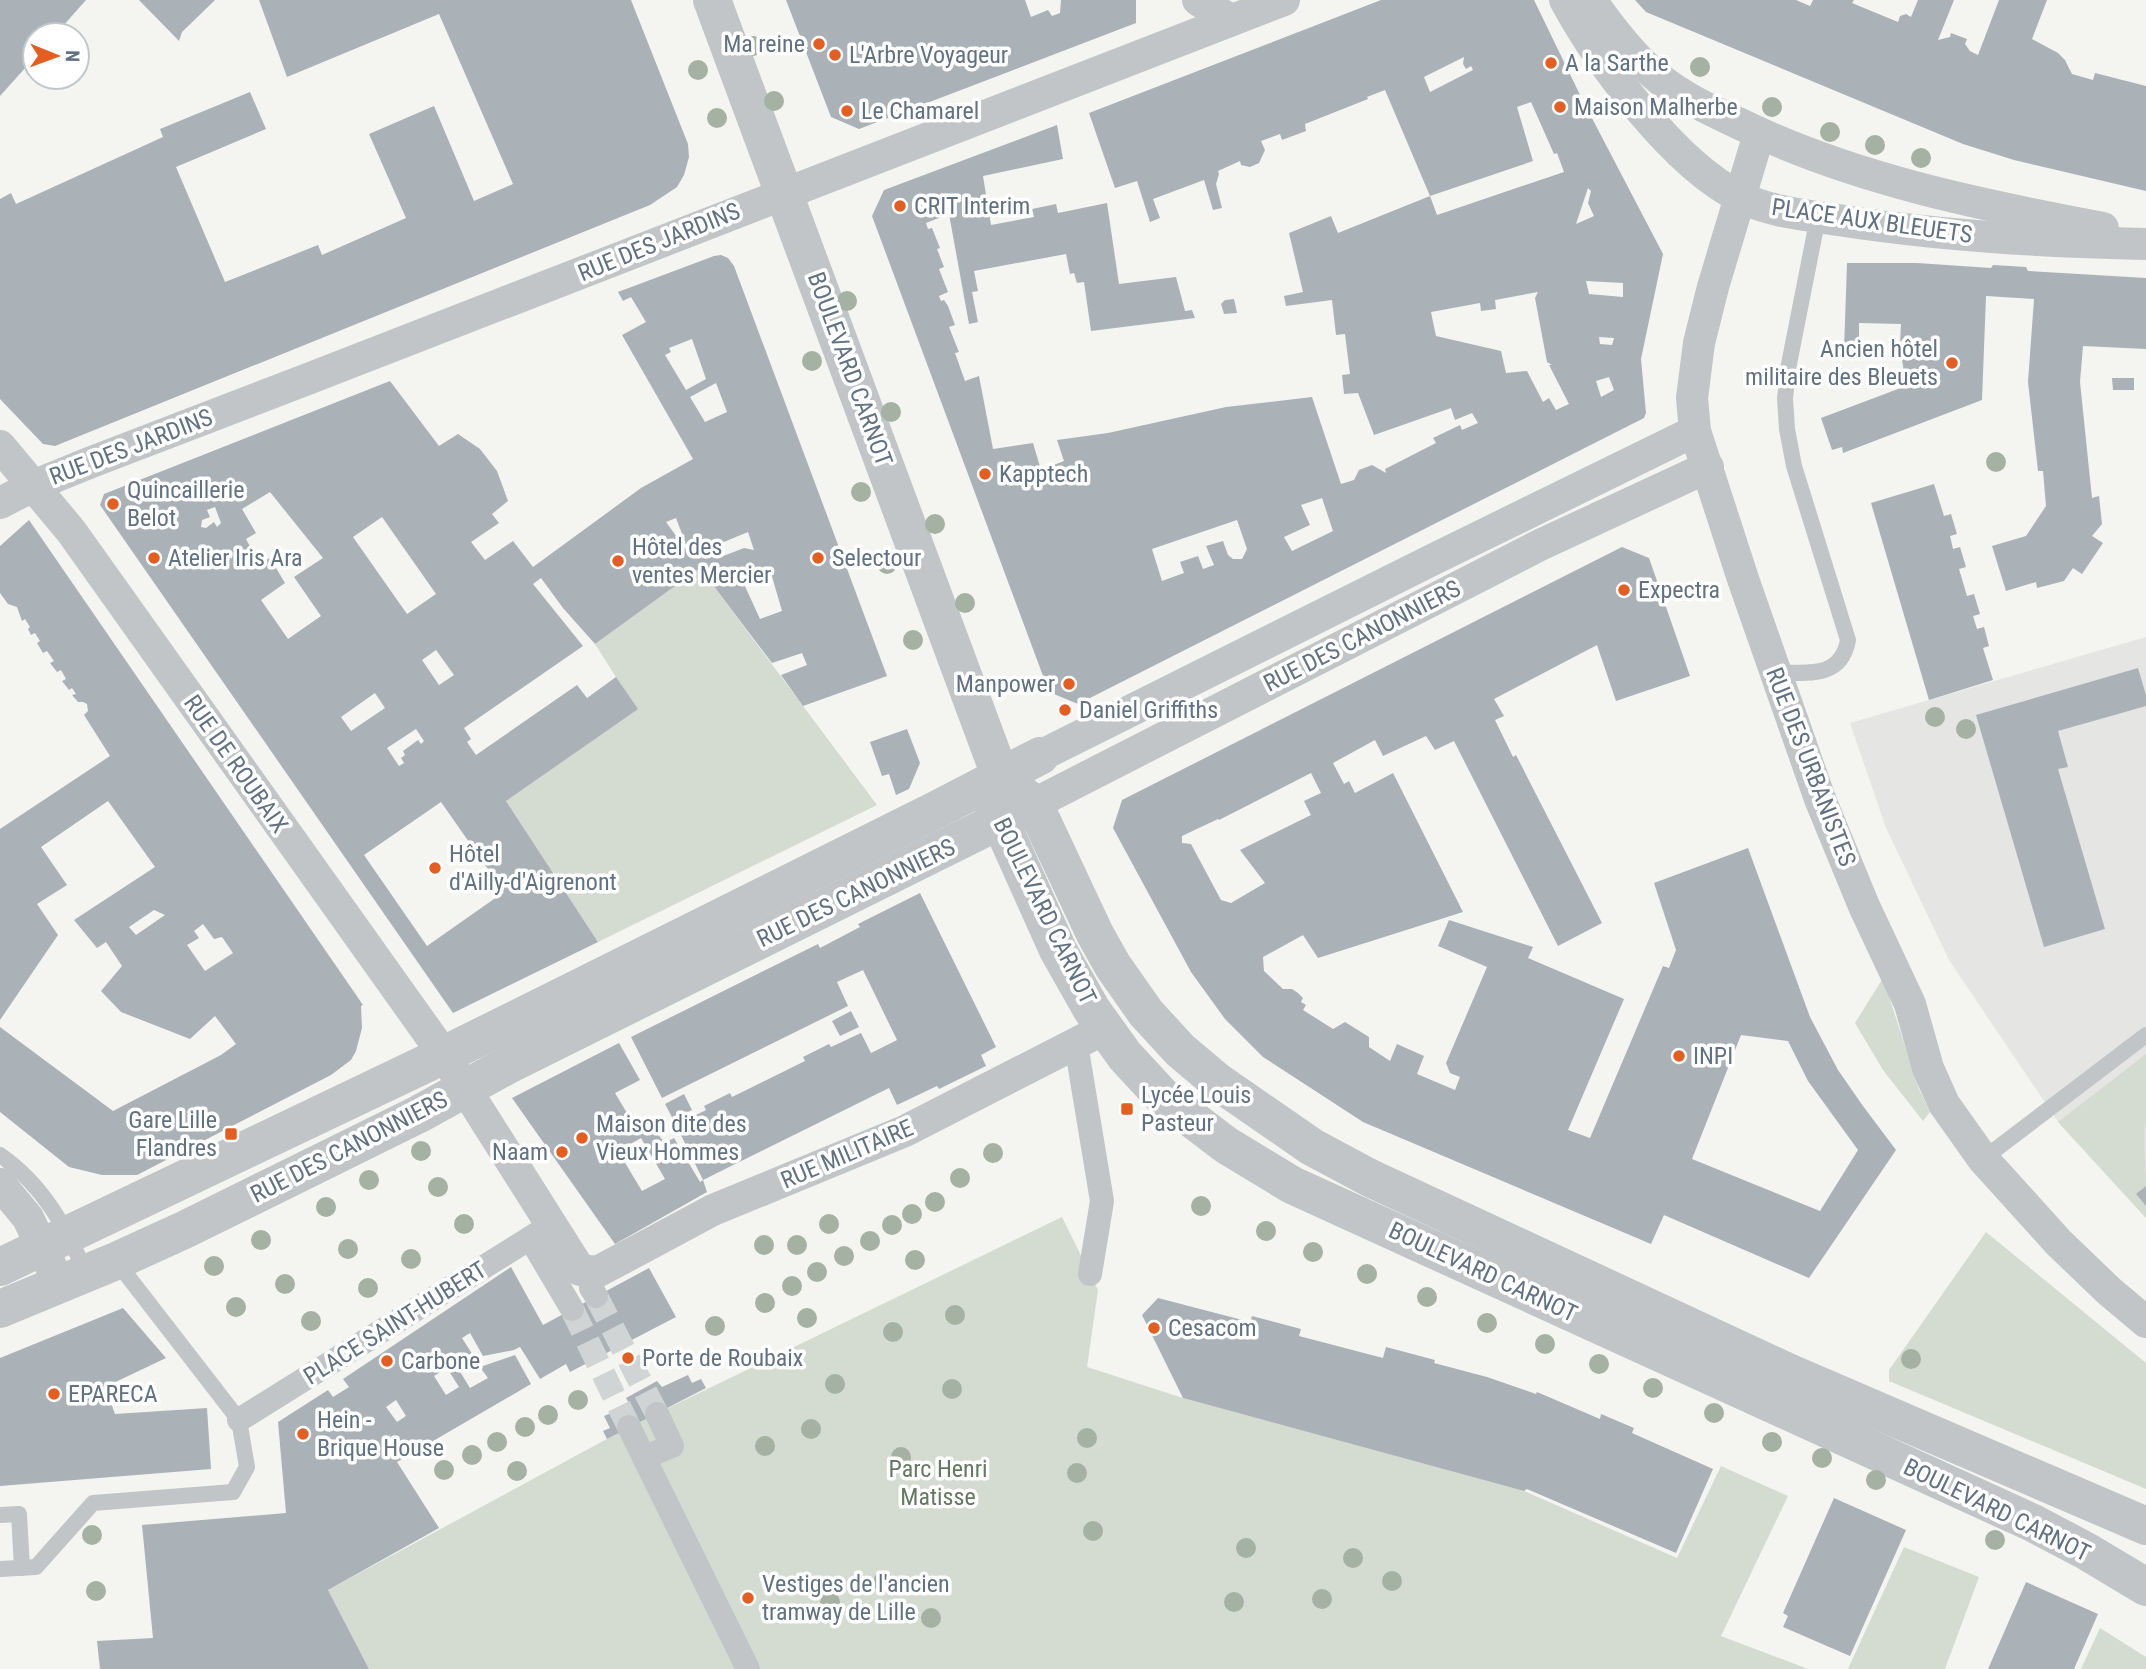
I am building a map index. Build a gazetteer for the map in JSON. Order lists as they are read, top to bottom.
{
  "streets": {
    "street": [
      "PLACE AUX BLEUETS",
      "RUE DES JARDINS",
      "BOULEVARD CARNOT",
      "RUE DES CANONNIERS",
      "RUE DE ROUBAIX",
      "RUE DES URBANISTES",
      "RUE MILITAIRE",
      "PLACE SAINT-HUBERT"
    ]
  },
  "crossings": [
    ["PLACE AUX BLEUETS", "RUE DES URBANISTES"],
    ["RUE DES JARDINS", "BOULEVARD CARNOT"],
    ["RUE DES JARDINS", "RUE DE ROUBAIX"],
    ["BOULEVARD CARNOT", "RUE DES CANONNIERS"],
    ["BOULEVARD CARNOT", "RUE MILITAIRE"],
    ["RUE DES CANONNIERS", "RUE DE ROUBAIX"],
    ["RUE DES CANONNIERS", "RUE DES URBANISTES"],
    ["RUE MILITAIRE", "PLACE SAINT-HUBERT"]
  ],
  "parks": ["Parc Henri Matisse"],
  "places": {
    "other": [
      "Ma reine",
      "L'Arbre Voyageur",
      "A la Sarthe",
      "Maison Malherbe",
      "Le Chamarel",
      "CRIT Interim",
      "Ancien hôtel militaire des Bleuets",
      "Kapptech",
      "Quincaillerie Belot",
      "Atelier Iris Ara",
      "Selectour",
      "Hôtel des ventes Mercier",
      "Expectra",
      "Manpower",
      "Daniel Griffiths",
      "Hôtel d'Ailly-d'Aigrenont",
      "INPI",
      "Maison dite des Vieux Hommes",
      "Naam",
      "Cesacom",
      "Porte de Roubaix",
      "Carbone",
      "EPARECA",
      "Hein - Brique House",
      "Vestiges de l'ancien tramway de Lille"
    ],
    "transit": ["Lycée Louis Pasteur", "Gare Lille Flandres"]
  },
  "north": "right"
}
